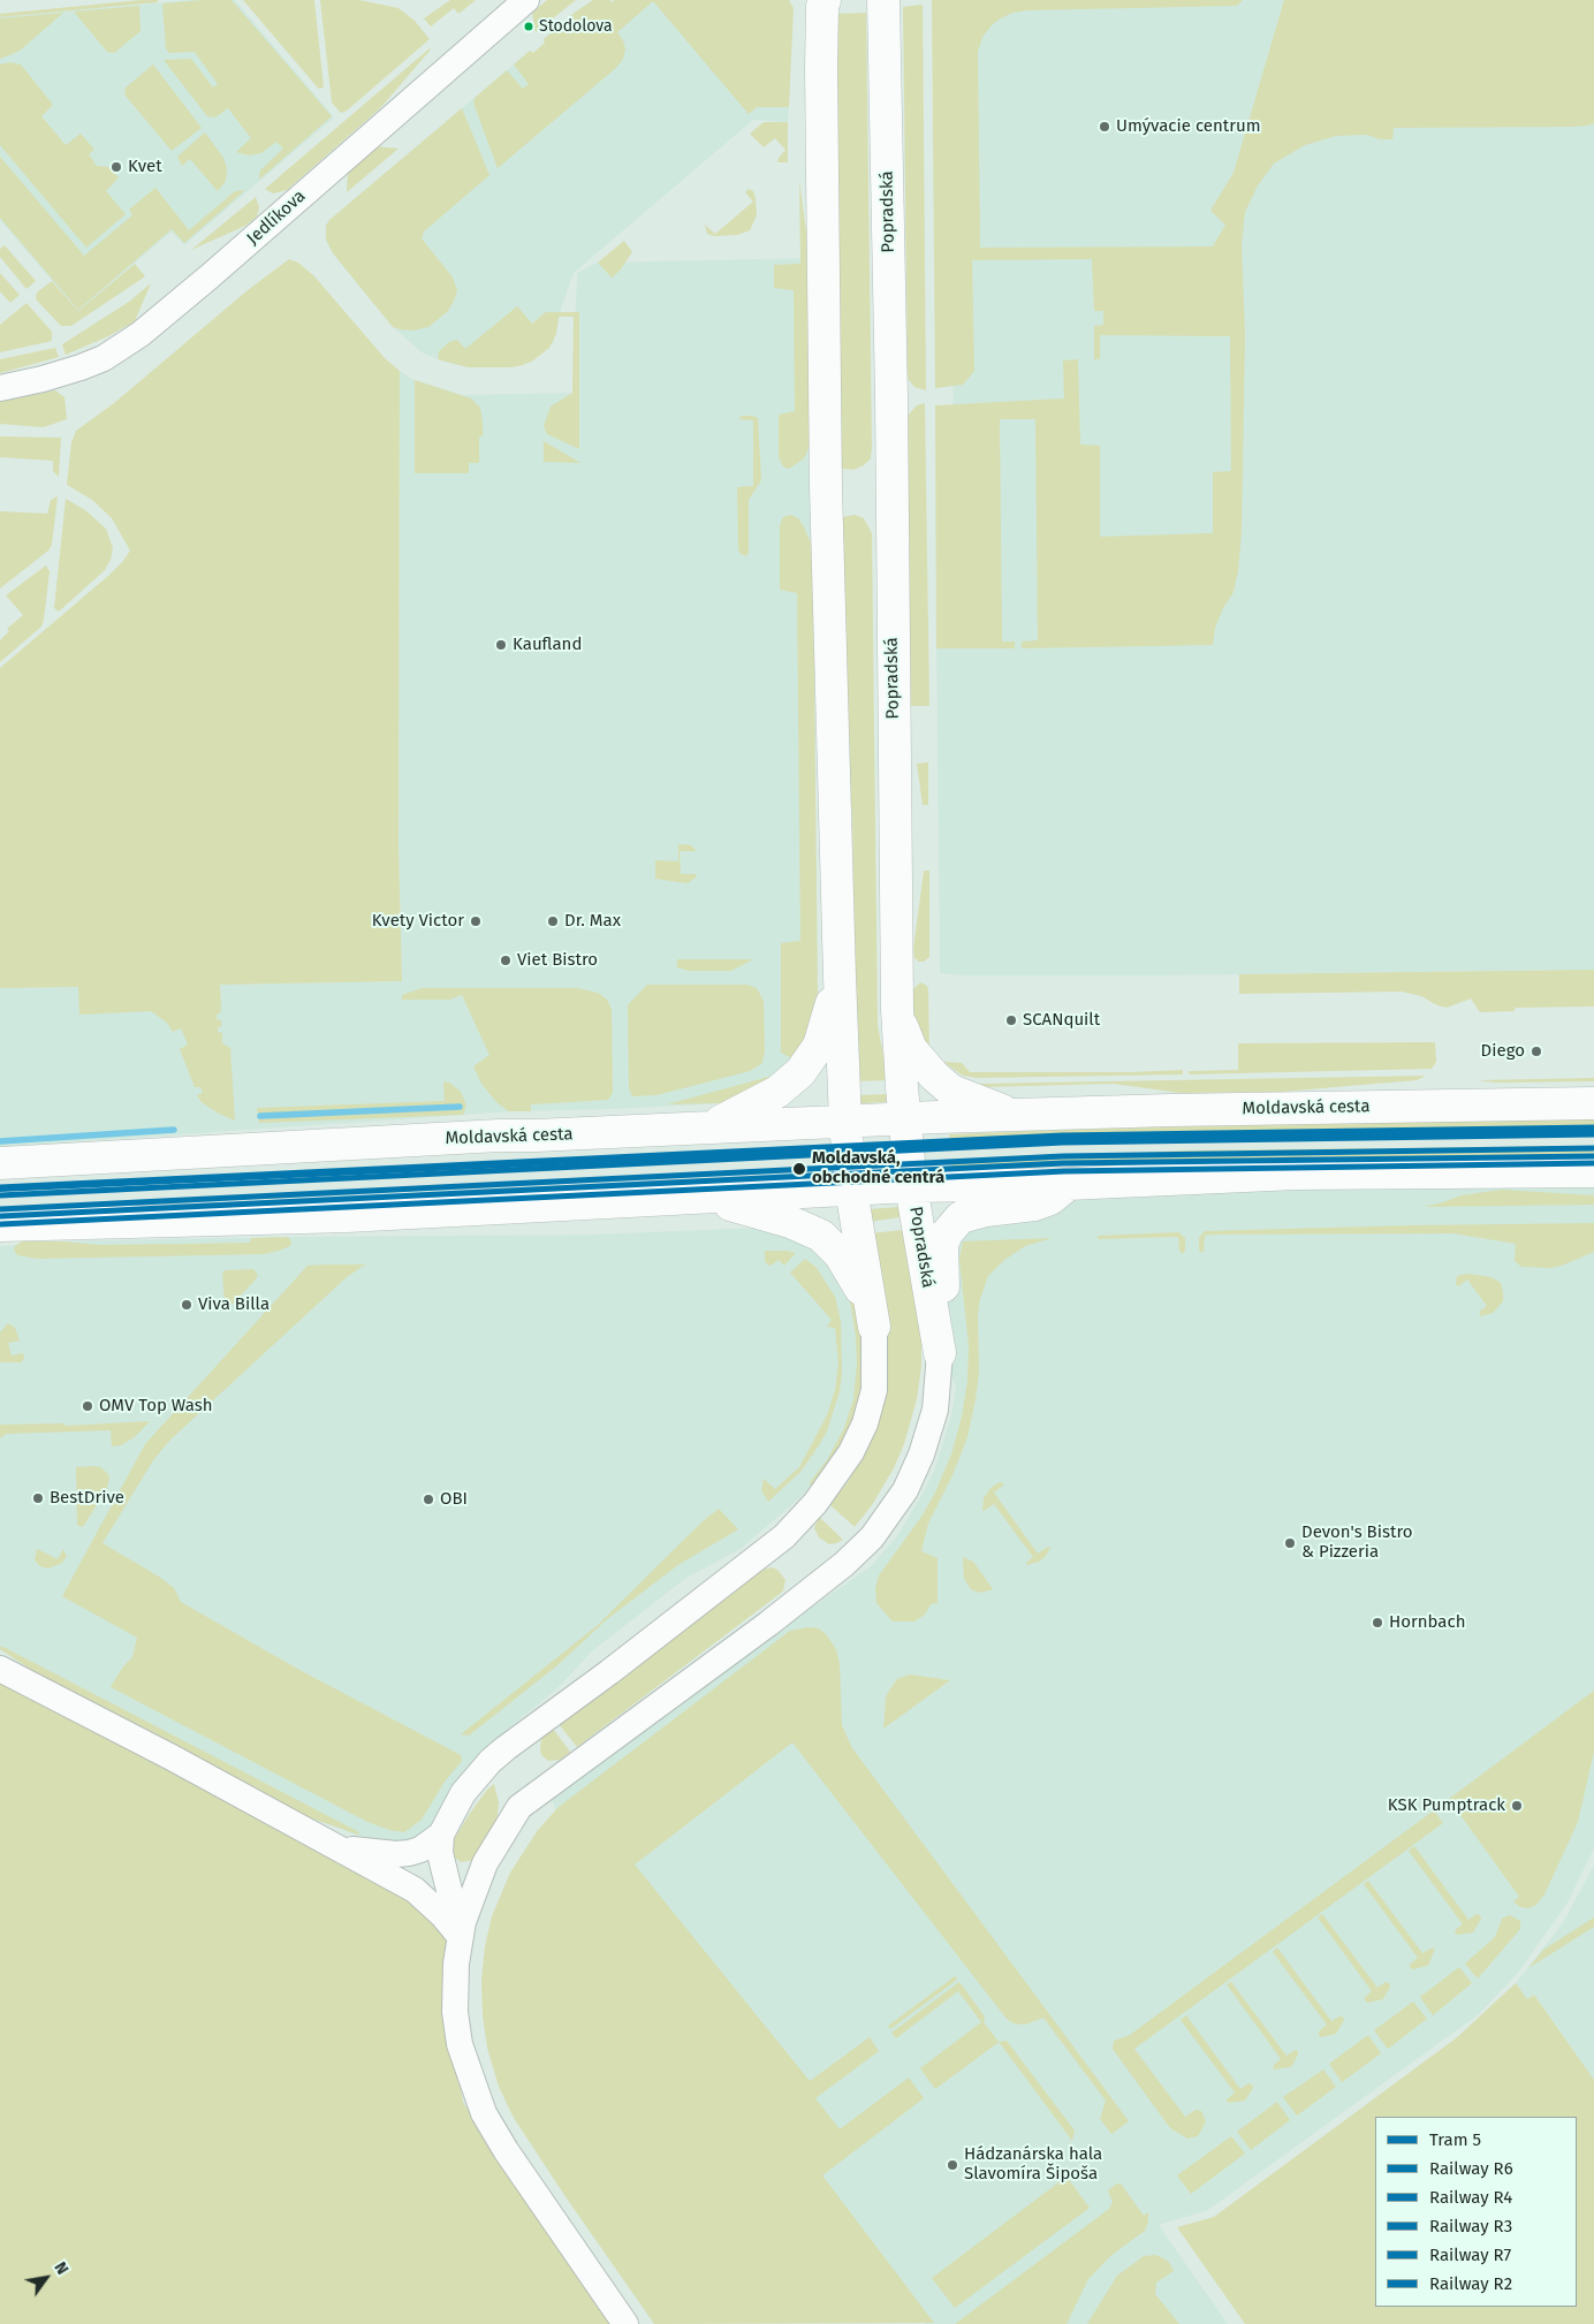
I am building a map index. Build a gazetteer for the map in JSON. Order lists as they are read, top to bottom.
{
  "streets": {
    "street": ["Popradská", "Jedlíkova", "Moldavská cesta"]
  },
  "crossings": [
    ["Popradská", "Moldavská cesta"]
  ],
  "places": [
    "Stodolova",
    "Umývacie centrum",
    "Kvet",
    "Kaufland",
    "Kvety Victor",
    "Dr. Max",
    "Viet Bistro",
    "SCANquilt",
    "Diego",
    "Moldavská, obchodné centrá",
    "Viva Billa",
    "OMV Top Wash",
    "BestDrive",
    "OBI",
    "Devon's Bistro & Pizzeria",
    "Hornbach",
    "KSK Pumptrack",
    "Hádzanárska hala Slavomíra Šipoša"
  ],
  "lines": [
    "rail line R7",
    "tram line 5",
    "rail line R4",
    "rail line R6",
    "rail line R3",
    "rail line R2"
  ],
  "legend": [
    "Tram 5",
    "Railway R6",
    "Railway R4",
    "Railway R3",
    "Railway R7",
    "Railway R2"
  ],
  "north": "top right"
}
